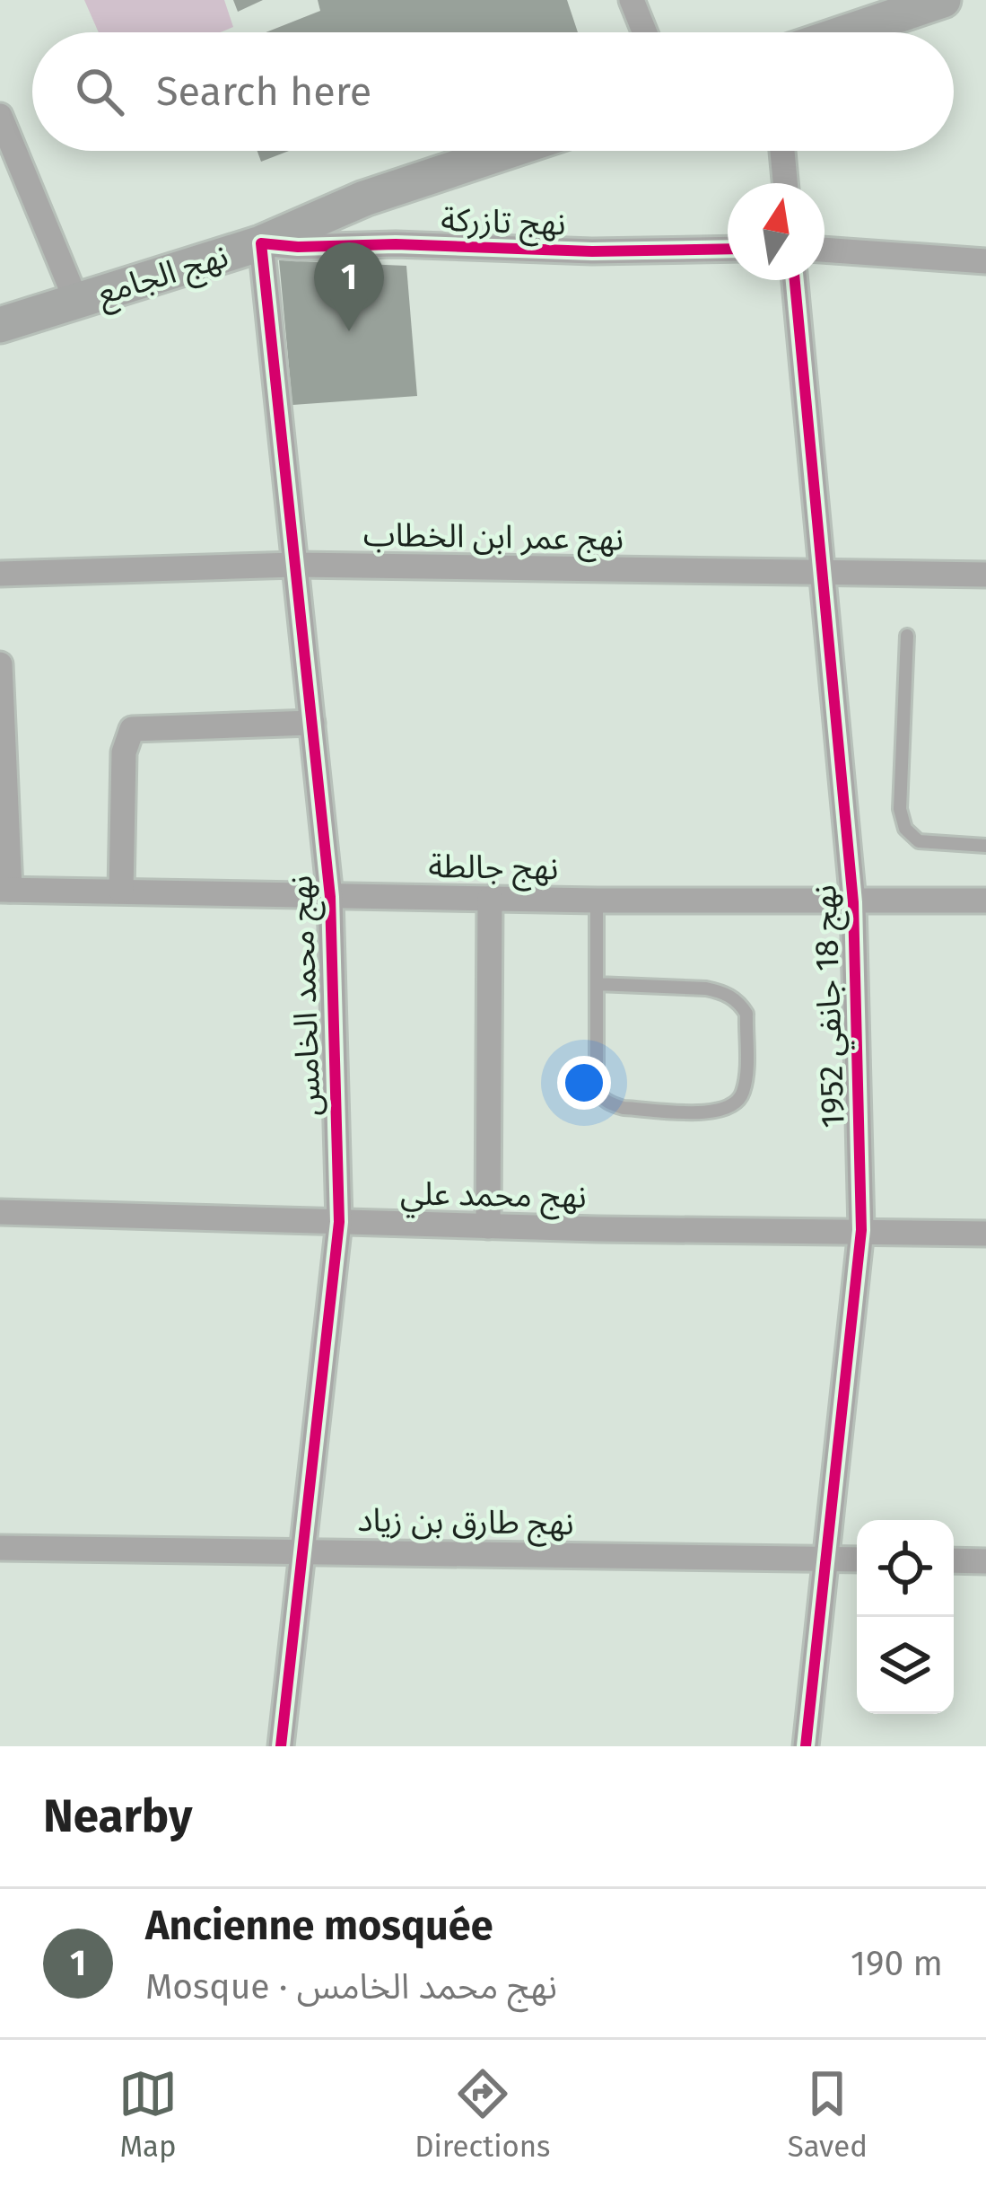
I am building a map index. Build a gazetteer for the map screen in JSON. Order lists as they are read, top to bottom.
{
  "streets": {
    "street": [
      "نهج تازركة",
      "نهج الجامع",
      "نهج عمر ابن الخطاب",
      "نهج جالطة",
      "نهج محمد الخامس",
      "نهج 18 جانفي 1952",
      "نهج محمد علي",
      "نهج طارق بن زياد"
    ]
  },
  "crossings": [
    ["نهج تازركة", "نهج الجامع"],
    ["نهج تازركة", "نهج محمد الخامس"],
    ["نهج الجامع", "نهج محمد الخامس"],
    ["نهج عمر ابن الخطاب", "نهج محمد الخامس"],
    ["نهج عمر ابن الخطاب", "نهج 18 جانفي 1952"],
    ["نهج جالطة", "نهج محمد الخامس"],
    ["نهج جالطة", "نهج 18 جانفي 1952"],
    ["نهج محمد الخامس", "نهج محمد علي"],
    ["نهج محمد الخامس", "نهج طارق بن زياد"],
    ["نهج 18 جانفي 1952", "نهج محمد علي"],
    ["نهج 18 جانفي 1952", "نهج طارق بن زياد"]
  ],
  "north": "top",
  "page": {
    "search": "Search here",
    "pins": "1",
    "heading": "Nearby",
    "list": [
      {
        "mark": "1",
        "name": "Ancienne mosquée",
        "note": "Mosque · نهج محمد الخامس",
        "value": "190 m"
      }
    ],
    "nav": ["Map", "Directions", "Saved"]
  }
}
